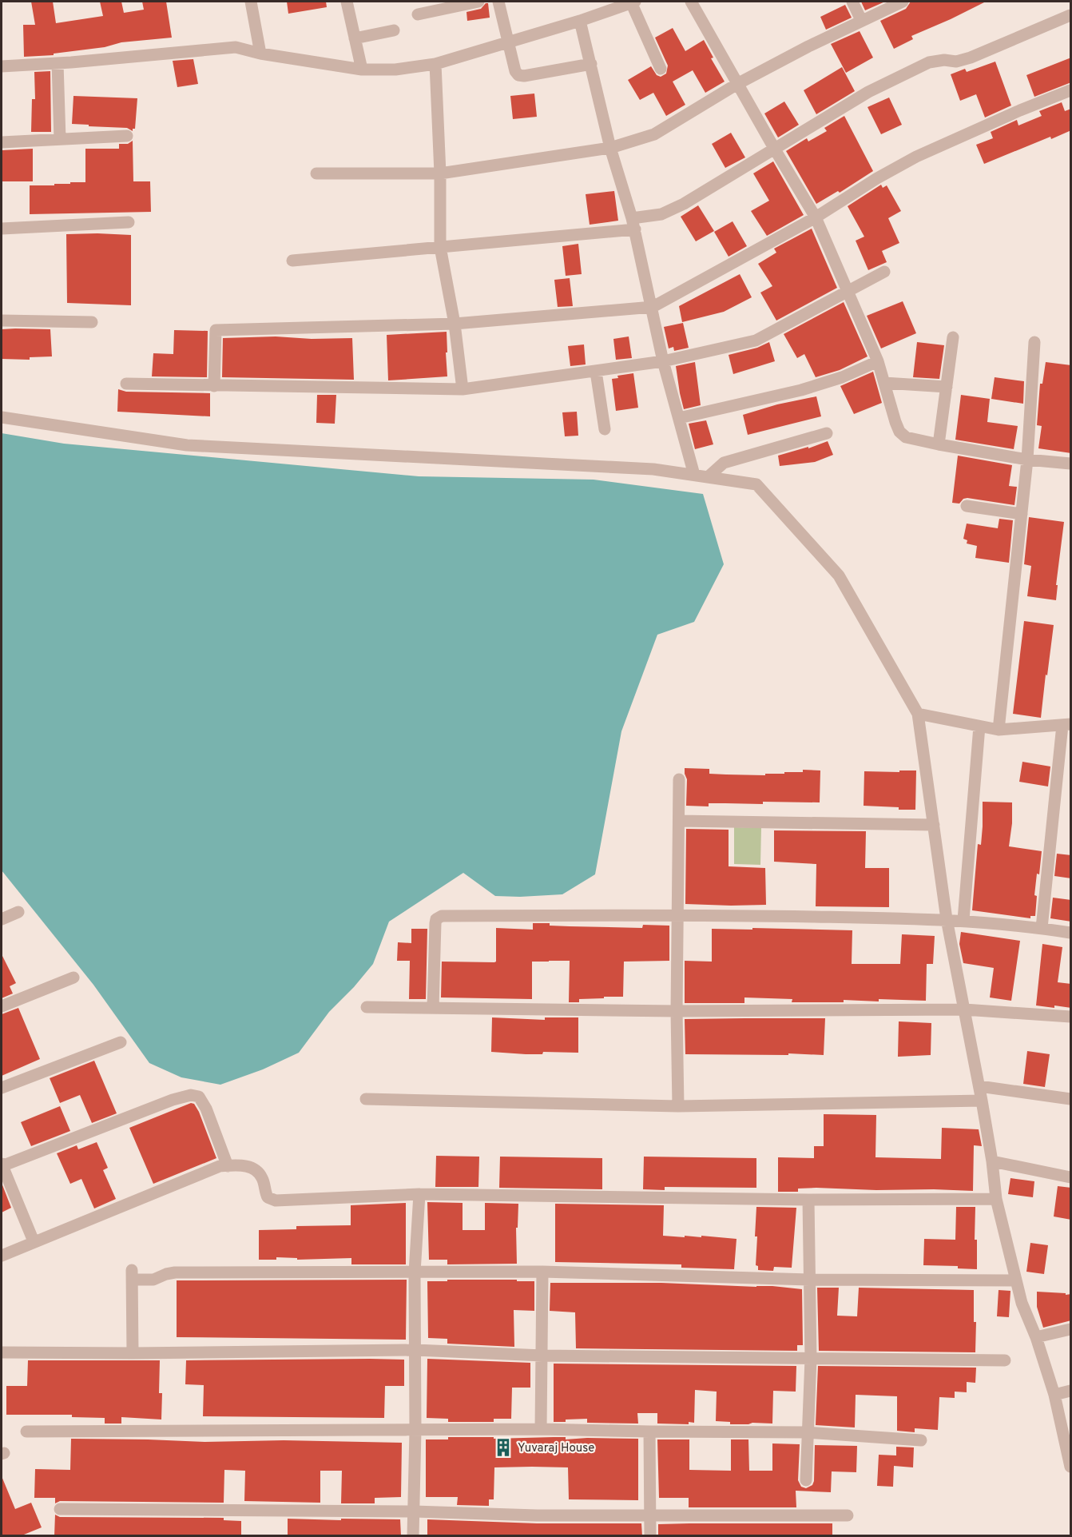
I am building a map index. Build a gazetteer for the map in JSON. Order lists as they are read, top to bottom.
{
  "places": {
    "building": ["Yuvaraj House"]
  }
}
